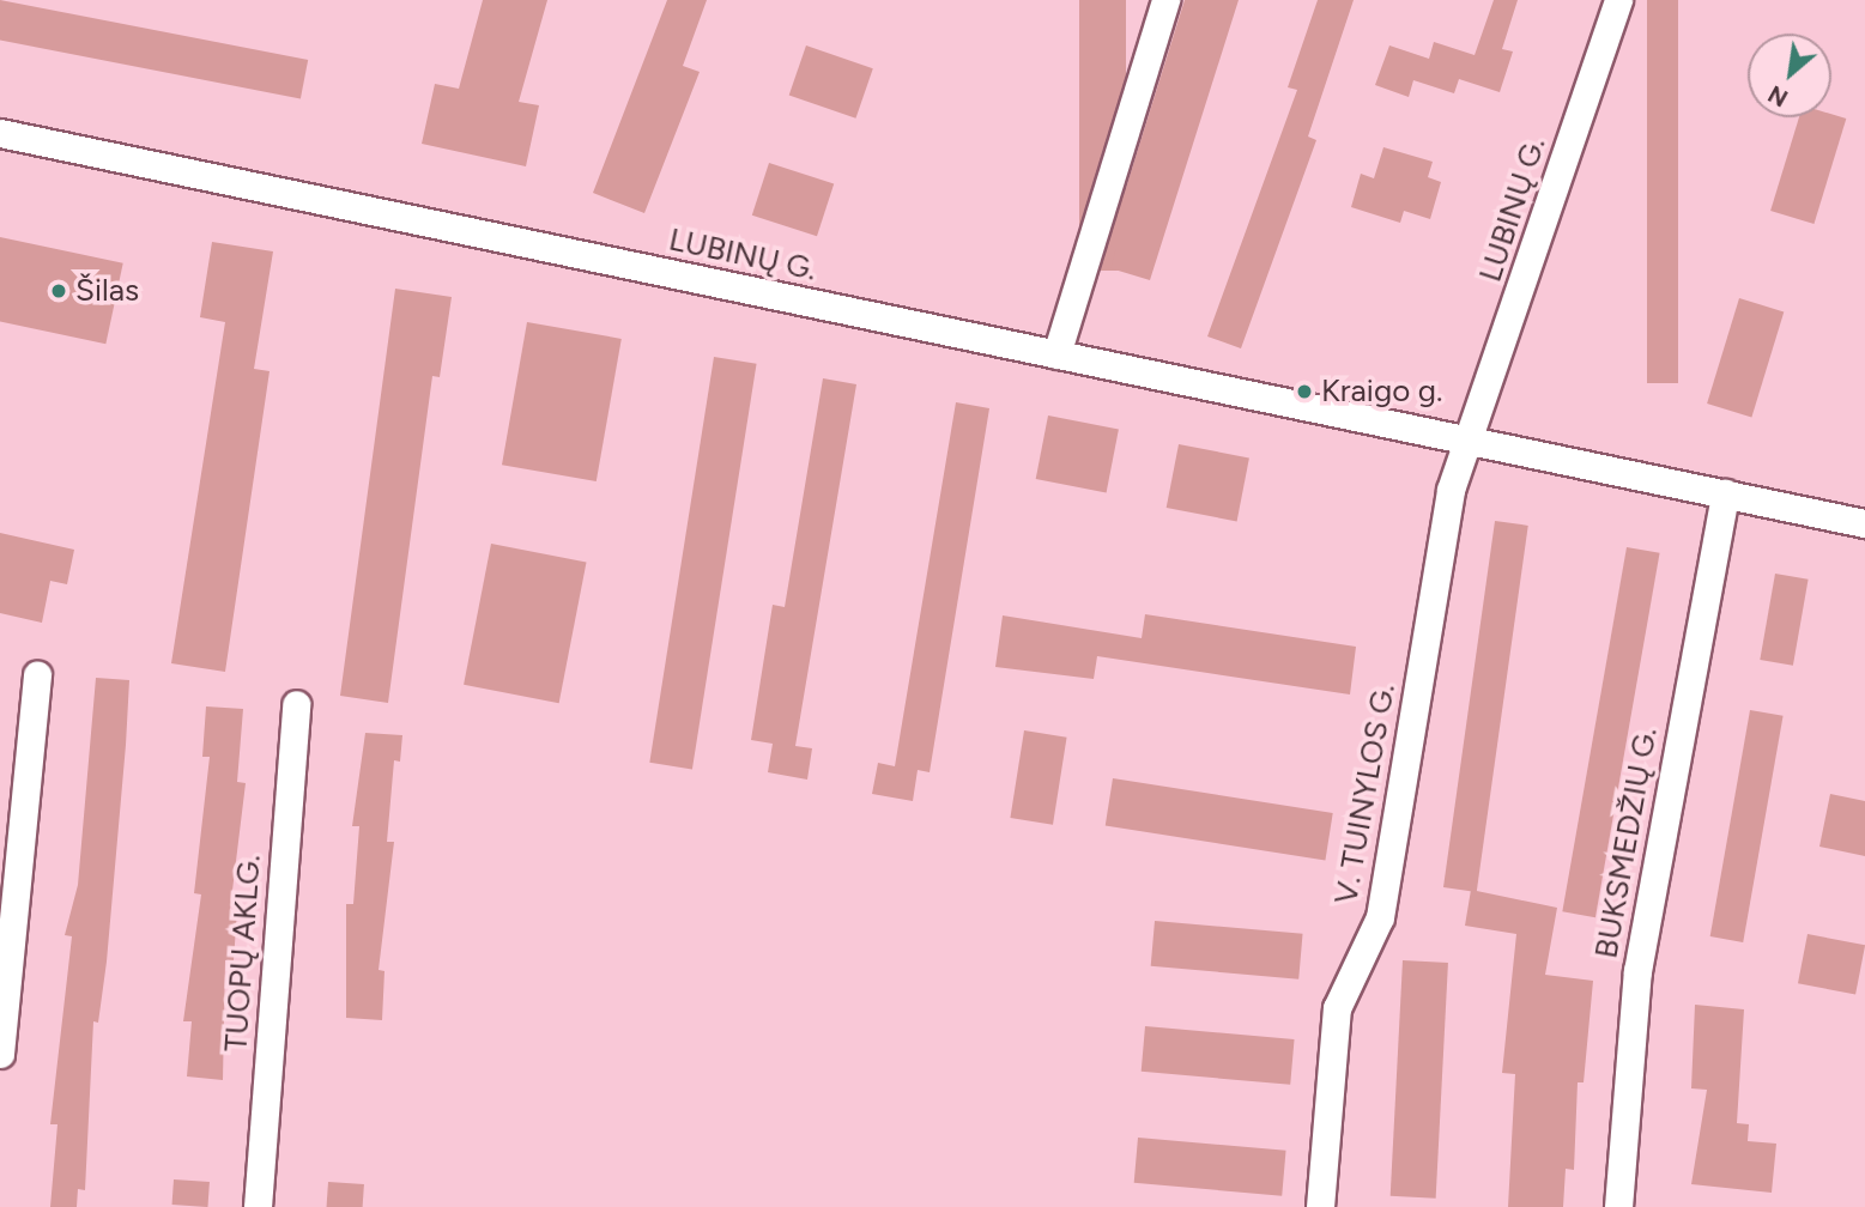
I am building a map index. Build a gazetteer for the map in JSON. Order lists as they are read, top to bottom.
{
  "streets": {
    "street": [
      "LUBINŲ G.",
      "V. TUINYLOS G.",
      "BUKSMEDŽIŲ G.",
      "TUOPŲ AKLG."
    ]
  },
  "crossings": [
    ["LUBINŲ G.", "V. TUINYLOS G."],
    ["LUBINŲ G.", "BUKSMEDŽIŲ G."]
  ],
  "places": ["Šilas", "Kraigo g."],
  "north": "bottom left"
}
